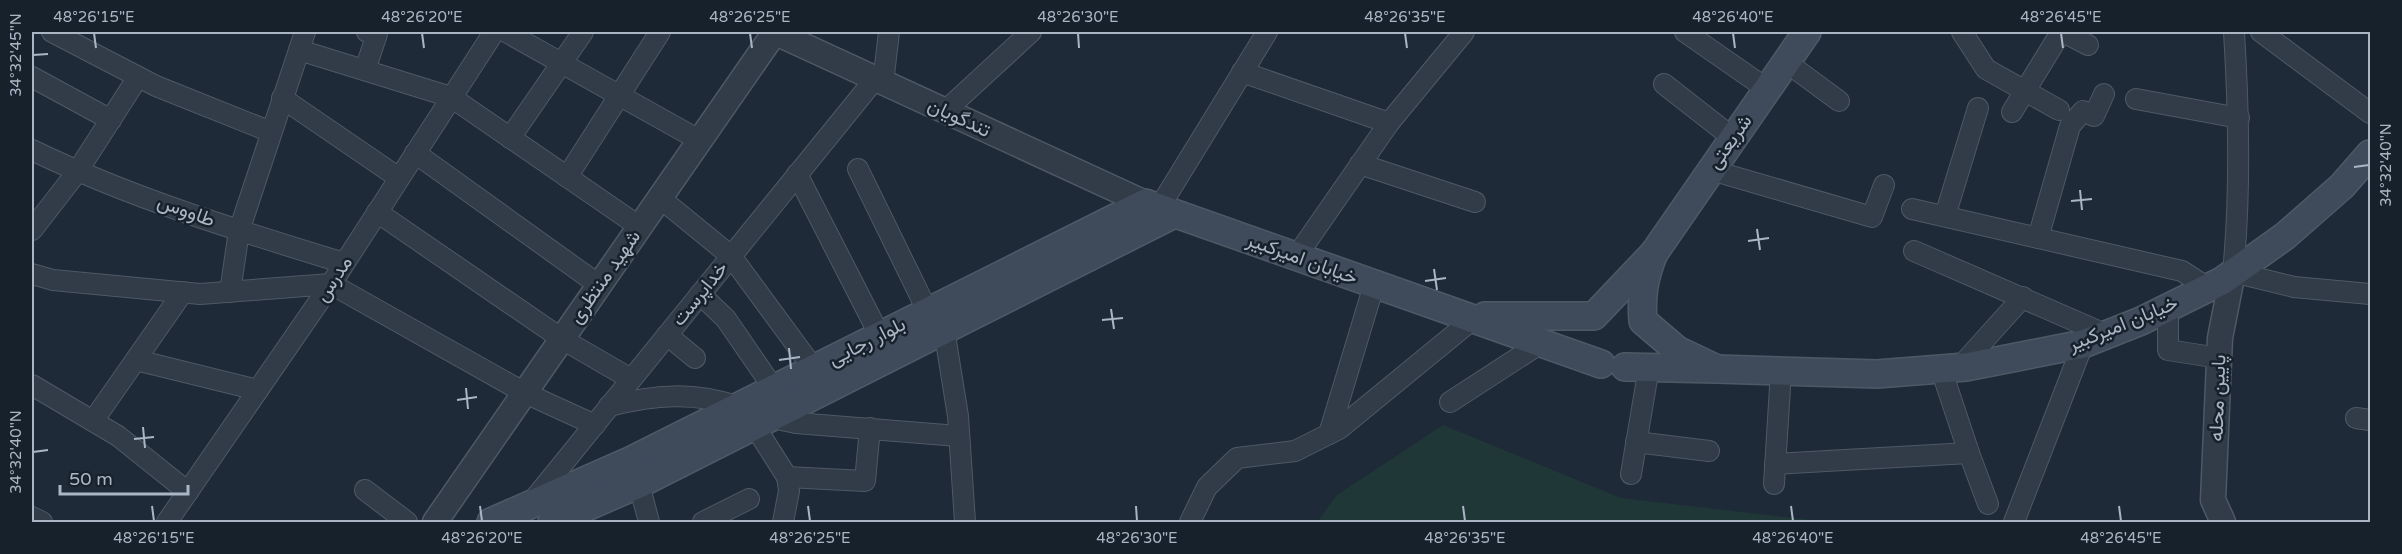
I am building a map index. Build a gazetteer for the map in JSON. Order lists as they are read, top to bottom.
{
  "streets": {
    "main road": ["شریعتی", "خیابان امیرکبیر", "بلوار رجایی"],
    "street": [
      "تندگویان",
      "طاووس",
      "شهید منتظری",
      "مدرس",
      "خداپرست",
      "پایین محله"
    ]
  },
  "crossings": [
    ["تندگویان", "خیابان امیرکبیر"],
    ["تندگویان", "شهید منتظری"],
    ["تندگویان", "خداپرست"],
    ["تندگویان", "بلوار رجایی"],
    ["طاووس", "مدرس"],
    ["خیابان امیرکبیر", "بلوار رجایی"],
    ["خیابان امیرکبیر", "پایین محله"],
    ["خداپرست", "بلوار رجایی"]
  ],
  "scale_bar": "50 m",
  "coordinates": [
    "48°26'15\"E",
    "48°26'20\"E",
    "48°26'25\"E",
    "48°26'30\"E",
    "48°26'35\"E",
    "48°26'40\"E",
    "48°26'45\"E",
    "34°32'45\"N",
    "34°32'40\"N"
  ]
}
